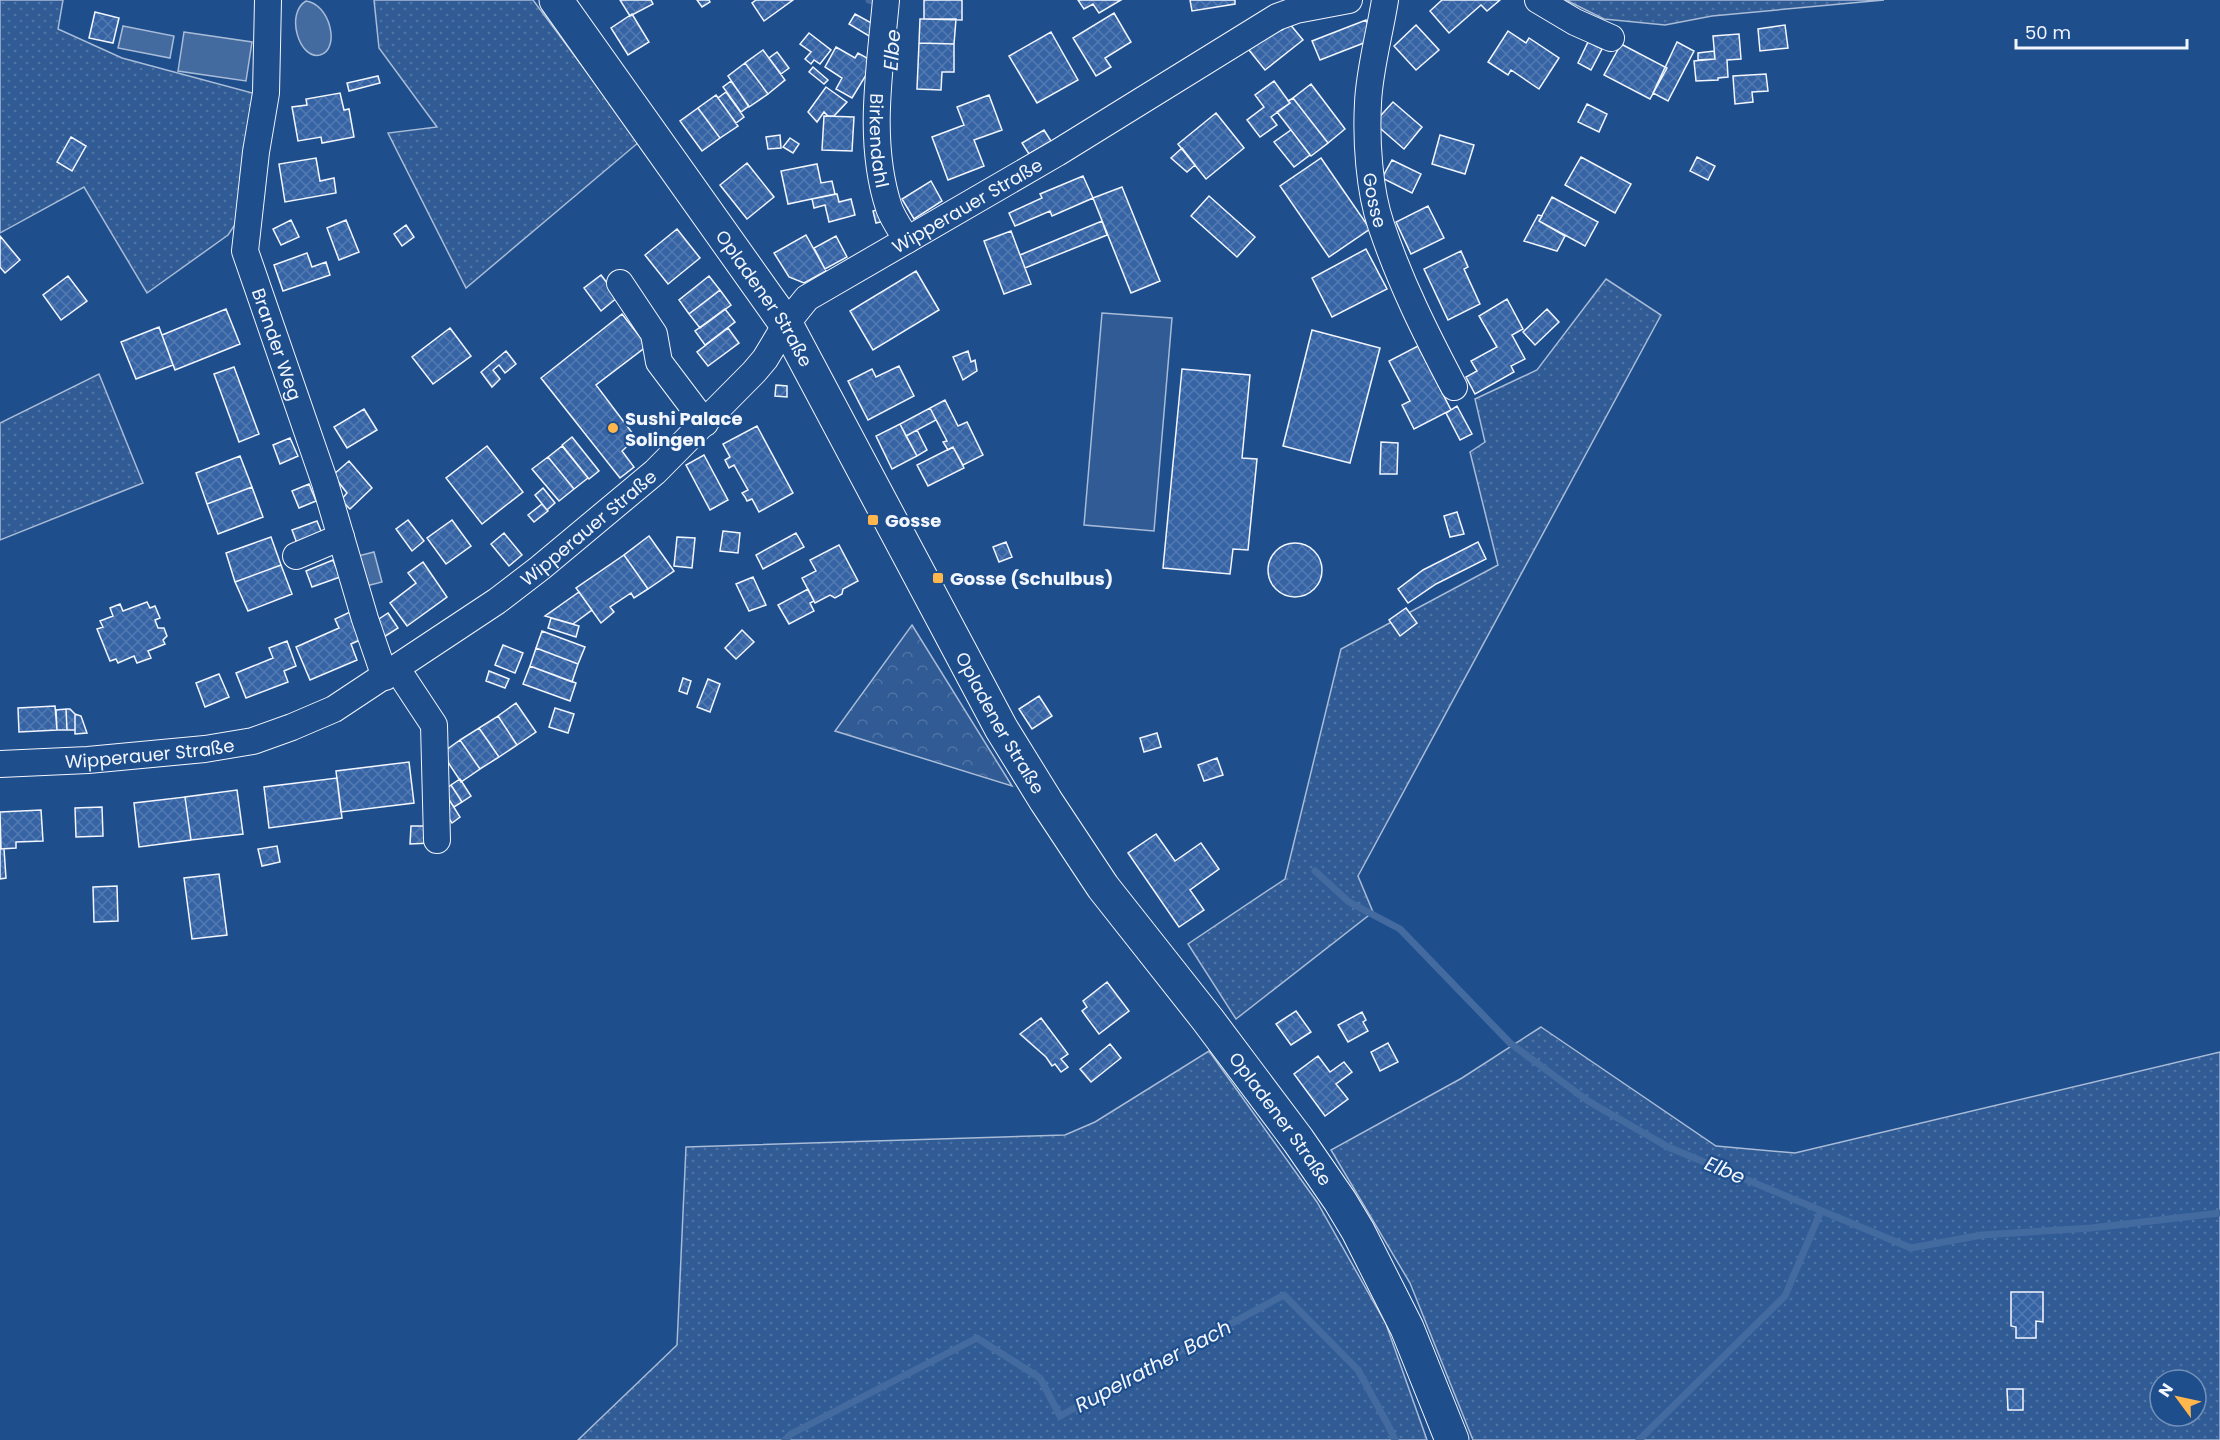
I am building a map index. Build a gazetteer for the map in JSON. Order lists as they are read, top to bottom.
{
  "streets": {
    "main road": ["Opladener Straße"],
    "street": [
      "Birkendahl",
      "Gosse",
      "Wipperauer Straße",
      "Brander Weg"
    ]
  },
  "crossings": [
    ["Birkendahl", "Wipperauer Straße"],
    ["Wipperauer Straße", "Opladener Straße"],
    ["Wipperauer Straße", "Brander Weg"]
  ],
  "water": ["Elbe", "Rupelrather Bach"],
  "places": {
    "other": ["Sushi Palace Solingen"],
    "transit": ["Gosse", "Gosse (Schulbus)"]
  },
  "scale_bar": "50 m",
  "north": "top left"
}
